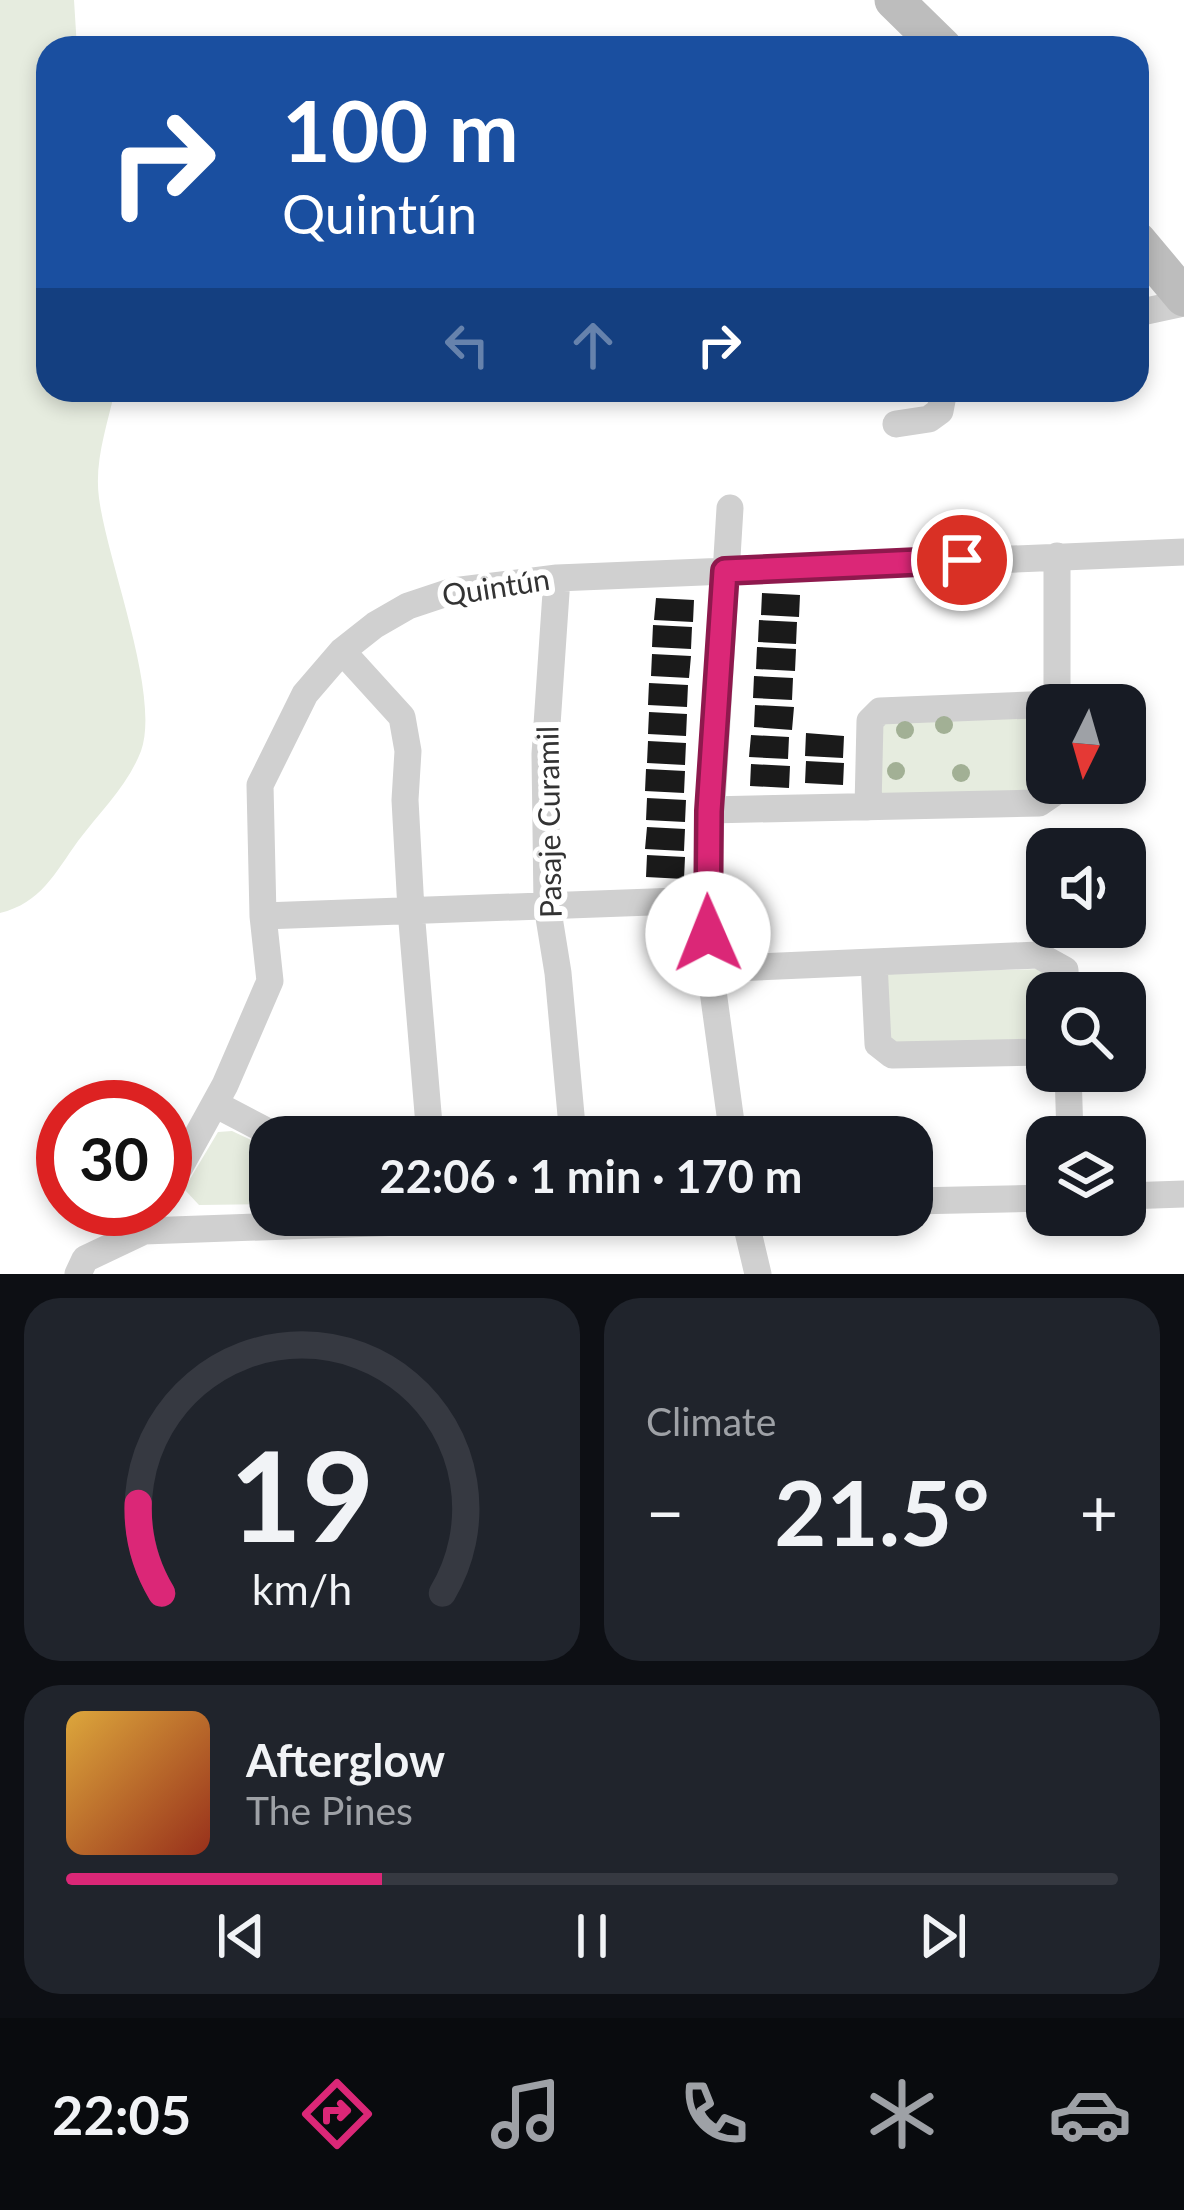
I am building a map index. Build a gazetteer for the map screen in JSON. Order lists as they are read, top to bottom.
{
  "streets": {
    "street": ["Quintún", "Pasaje Curamil"]
  },
  "crossings": [
    ["Quintún", "Pasaje Curamil"]
  ],
  "north": "bottom",
  "page": {
    "turn": ["100 m", "Quintún"],
    "limit": "30",
    "trip": "22:06 · 1 min · 170 m",
    "tile": "Climate",
    "heat": ["−", "21.5°", "+"],
    "song": ["Afterglow", "The Pines"],
    "tabs": "22:05",
    "gauge": ["19", "km/h"]
  }
}
